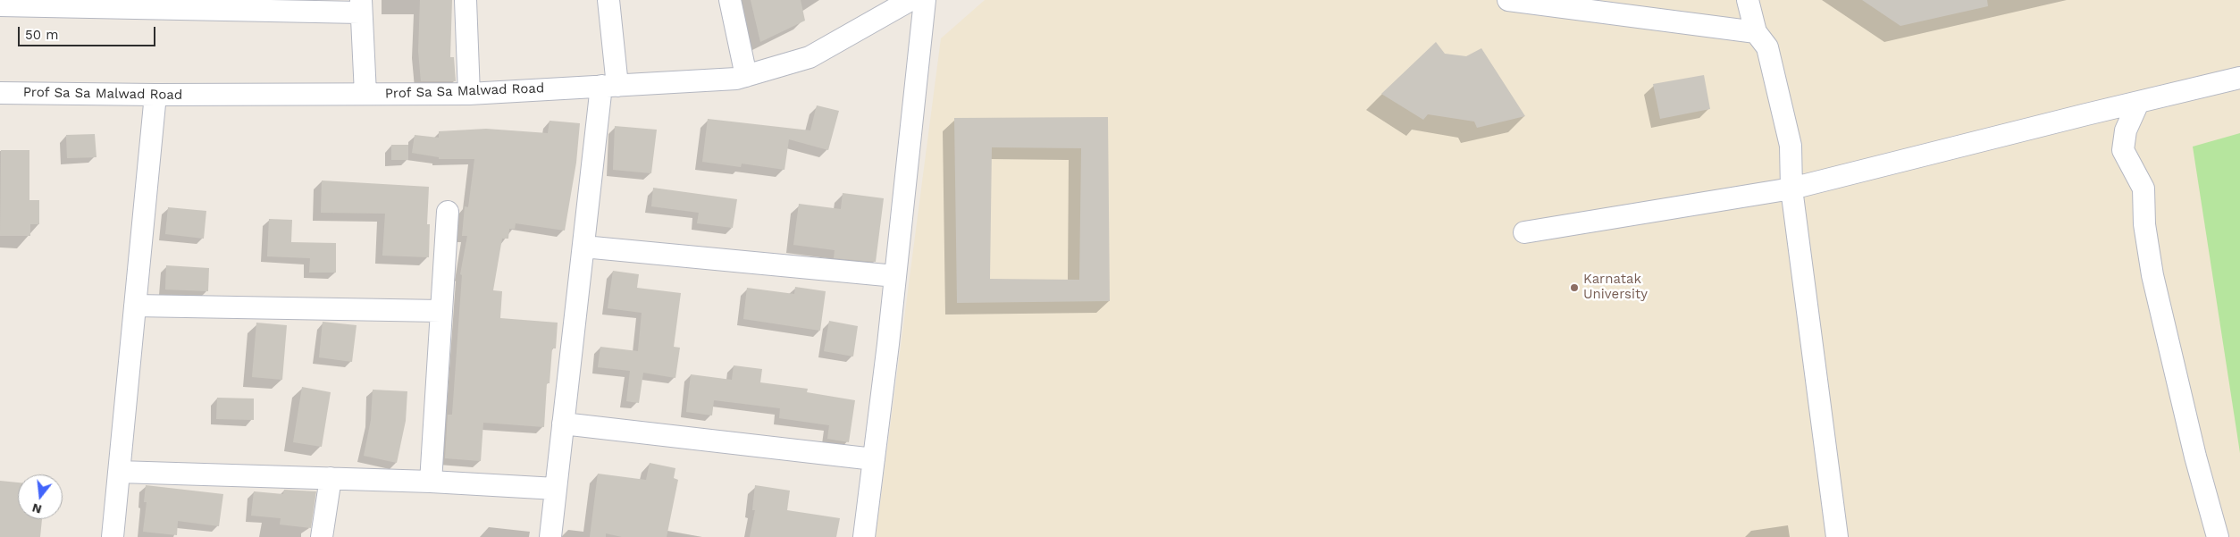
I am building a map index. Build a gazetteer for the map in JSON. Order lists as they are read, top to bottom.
{
  "streets": {
    "street": ["Prof Sa Sa Malwad Road"]
  },
  "places": ["Karnatak University"],
  "scale_bar": "50 m",
  "north": "bottom"
}
